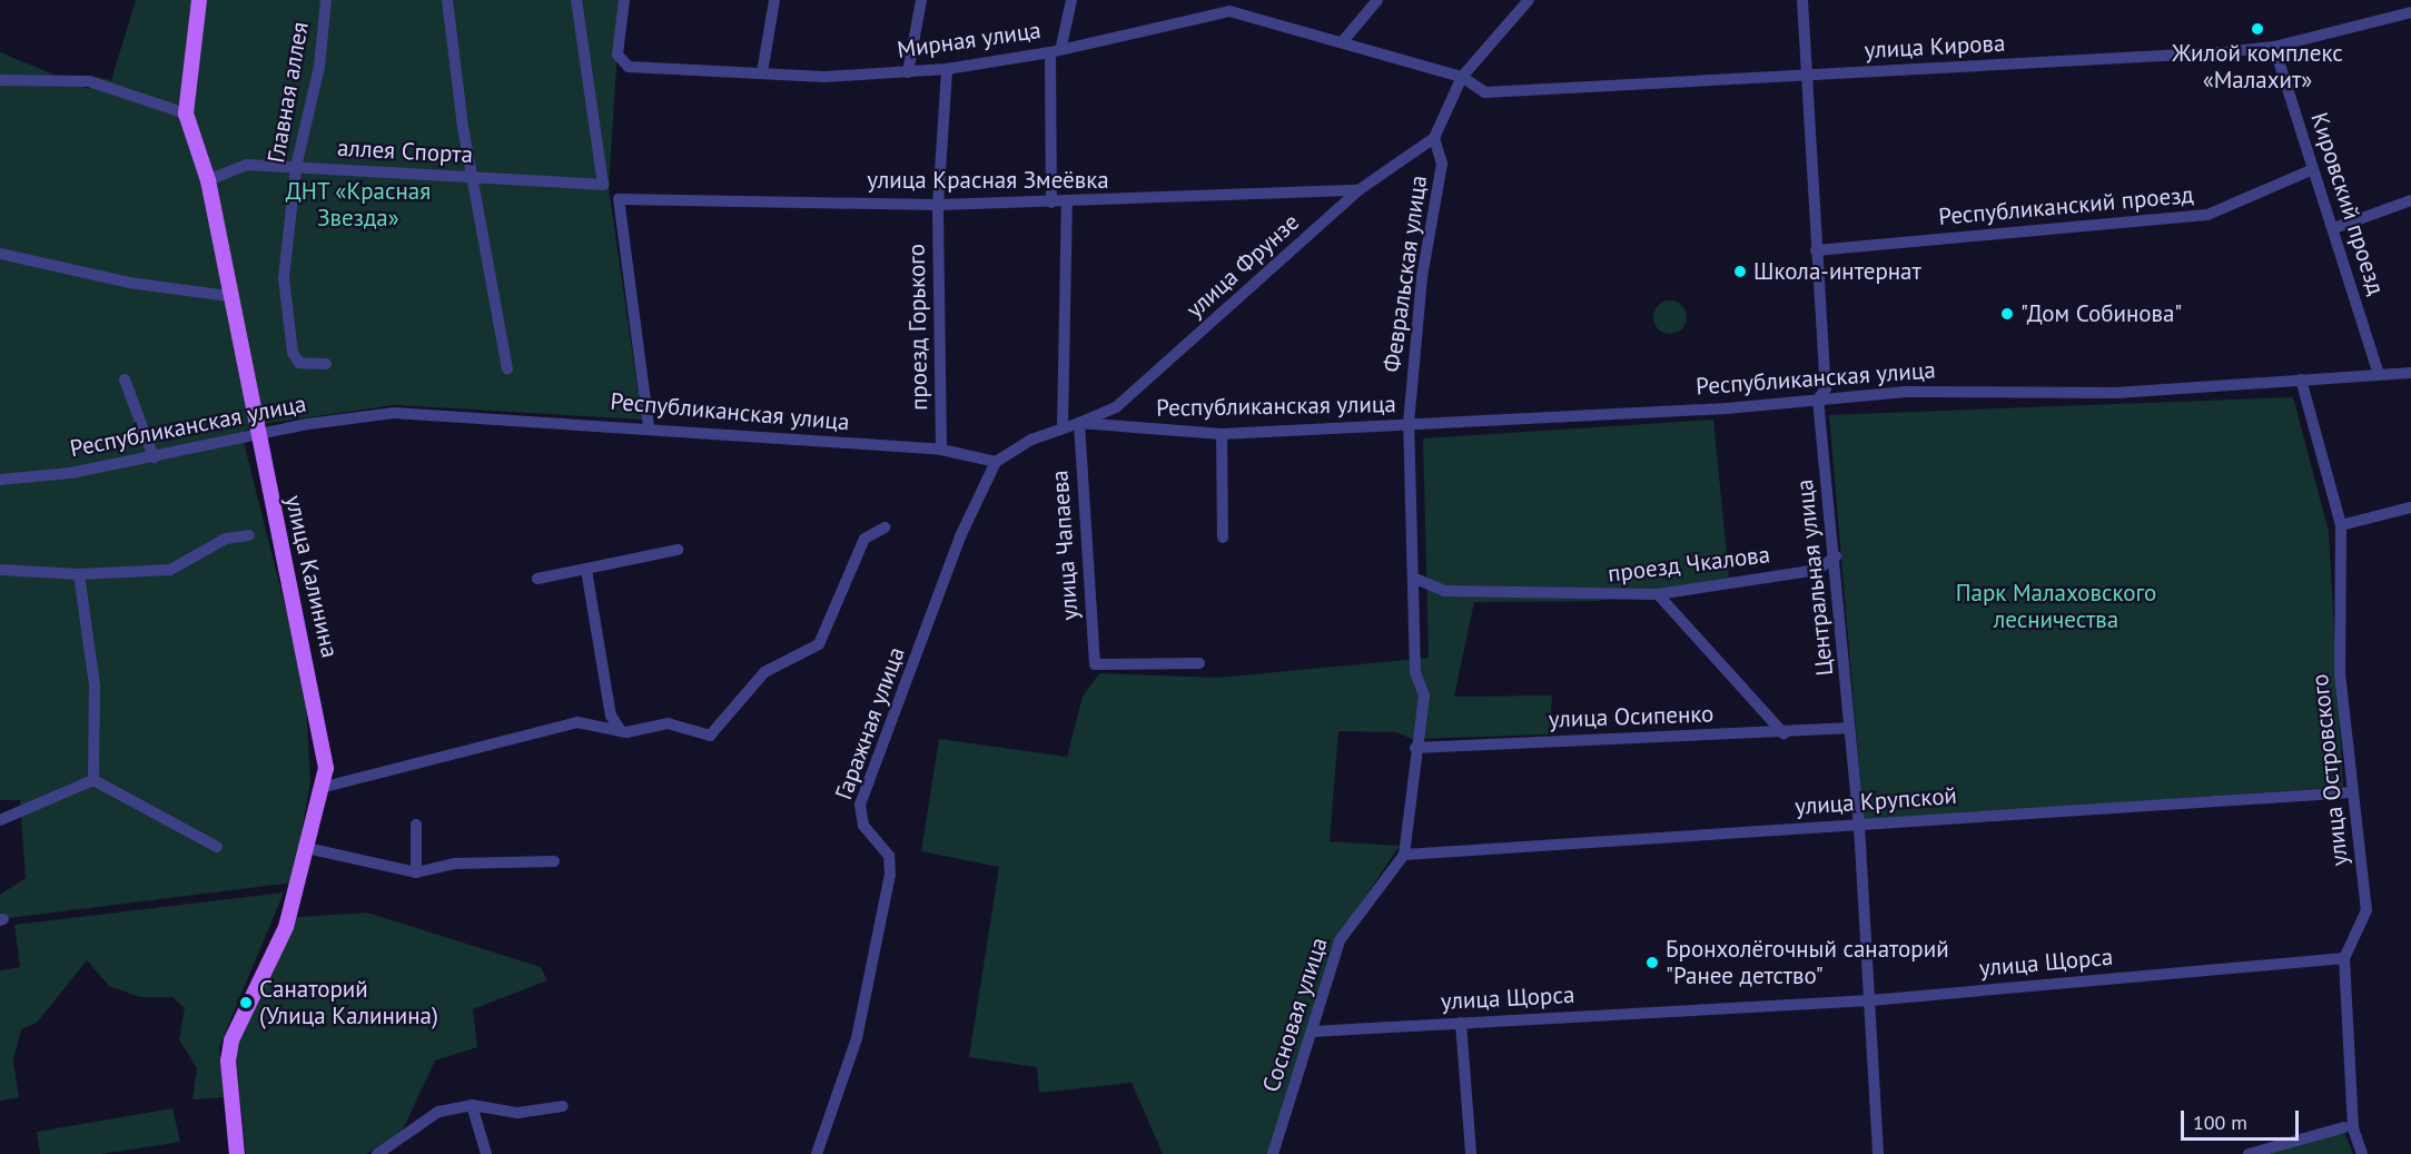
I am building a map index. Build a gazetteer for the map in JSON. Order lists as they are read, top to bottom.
{
  "streets": {
    "main road": ["улица Калинина"],
    "street": [
      "Мирная улица",
      "улица Кирова",
      "Главная аллея",
      "аллея Спорта",
      "улица Красная Змеёвка",
      "Кировский проезд",
      "Республиканский проезд",
      "улица Фрунзе",
      "Февральская улица",
      "проезд Горького",
      "Республиканская улица",
      "улица Чапаева",
      "проезд Чкалова",
      "Центральная улица",
      "улица Осипенко",
      "Гаражная улица",
      "улица Островского",
      "улица Крупской",
      "улица Щорса",
      "Сосновая улица"
    ]
  },
  "crossings": [
    ["Мирная улица", "улица Кирова"],
    ["Мирная улица", "проезд Горького"],
    ["улица Кирова", "Кировский проезд"],
    ["улица Кирова", "Центральная улица"],
    ["Главная аллея", "аллея Спорта"],
    ["аллея Спорта", "улица Калинина"],
    ["улица Красная Змеёвка", "улица Фрунзе"],
    ["улица Красная Змеёвка", "проезд Горького"],
    ["улица Красная Змеёвка", "Республиканская улица"],
    ["Кировский проезд", "Республиканский проезд"],
    ["Кировский проезд", "Республиканская улица"],
    ["Республиканский проезд", "Центральная улица"],
    ["улица Фрунзе", "Февральская улица"],
    ["улица Фрунзе", "Республиканская улица"],
    ["улица Фрунзе", "улица Чапаева"],
    ["Февральская улица", "Республиканская улица"],
    ["Февральская улица", "проезд Чкалова"],
    ["Февральская улица", "улица Осипенко"],
    ["проезд Горького", "Республиканская улица"],
    ["Республиканская улица", "улица Чапаева"],
    ["Республиканская улица", "улица Калинина"],
    ["Республиканская улица", "Центральная улица"],
    ["Республиканская улица", "Гаражная улица"],
    ["Республиканская улица", "улица Островского"],
    ["проезд Чкалова", "Центральная улица"],
    ["Центральная улица", "улица Осипенко"],
    ["Центральная улица", "улица Крупской"],
    ["Центральная улица", "улица Щорса"],
    ["улица Островского", "улица Крупской"],
    ["улица Островского", "улица Щорса"],
    ["улица Крупской", "Сосновая улица"],
    ["улица Щорса", "Сосновая улица"]
  ],
  "parks": ["ДНТ «Красная Звезда»", "Парк Малаховского лесничества"],
  "places": [
    "Жилой комплекс «Малахит»",
    "Школа-интернат",
    "\"Дом Собинова\"",
    "Бронхолёгочный санаторий \"Ранее детство\"",
    "Санаторий (Улица Калинина)"
  ],
  "scale_bar": "100 m"
}
